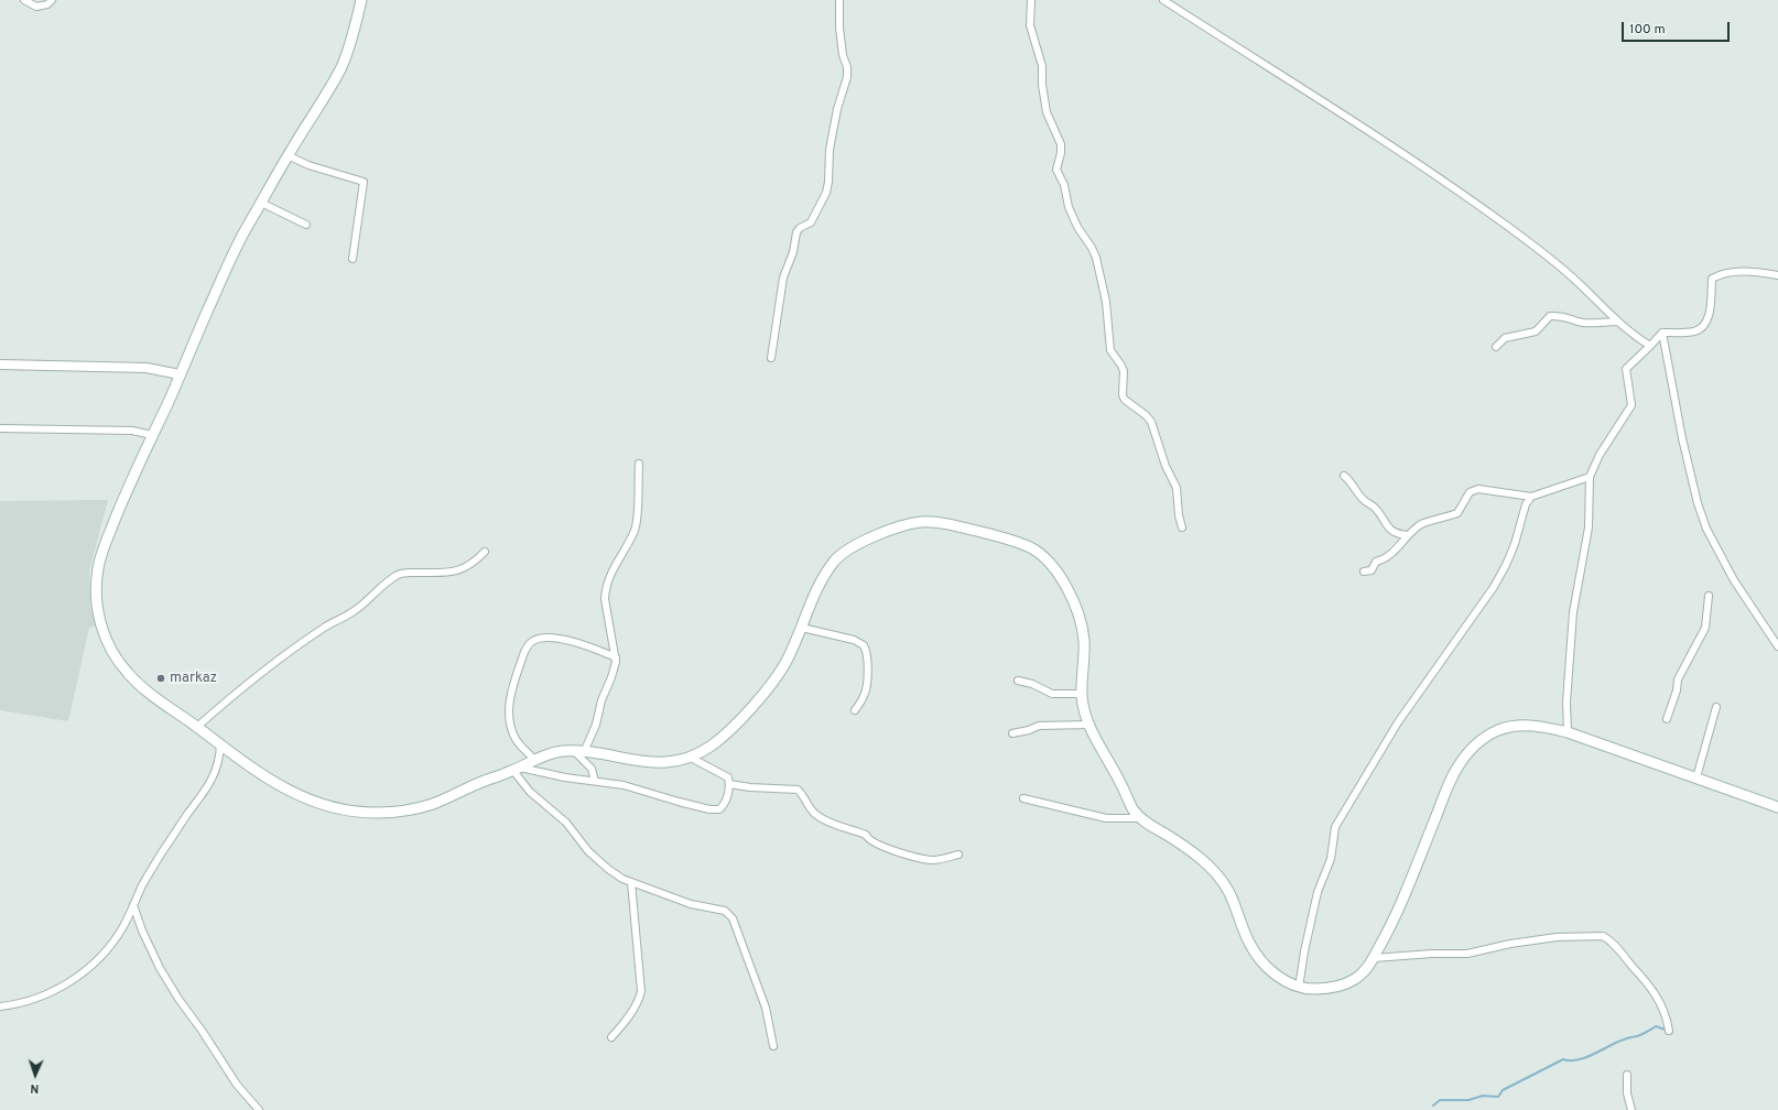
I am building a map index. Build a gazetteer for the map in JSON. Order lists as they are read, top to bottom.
{
  "places": ["markaz"],
  "scale_bar": "100 m",
  "north": "bottom"
}
